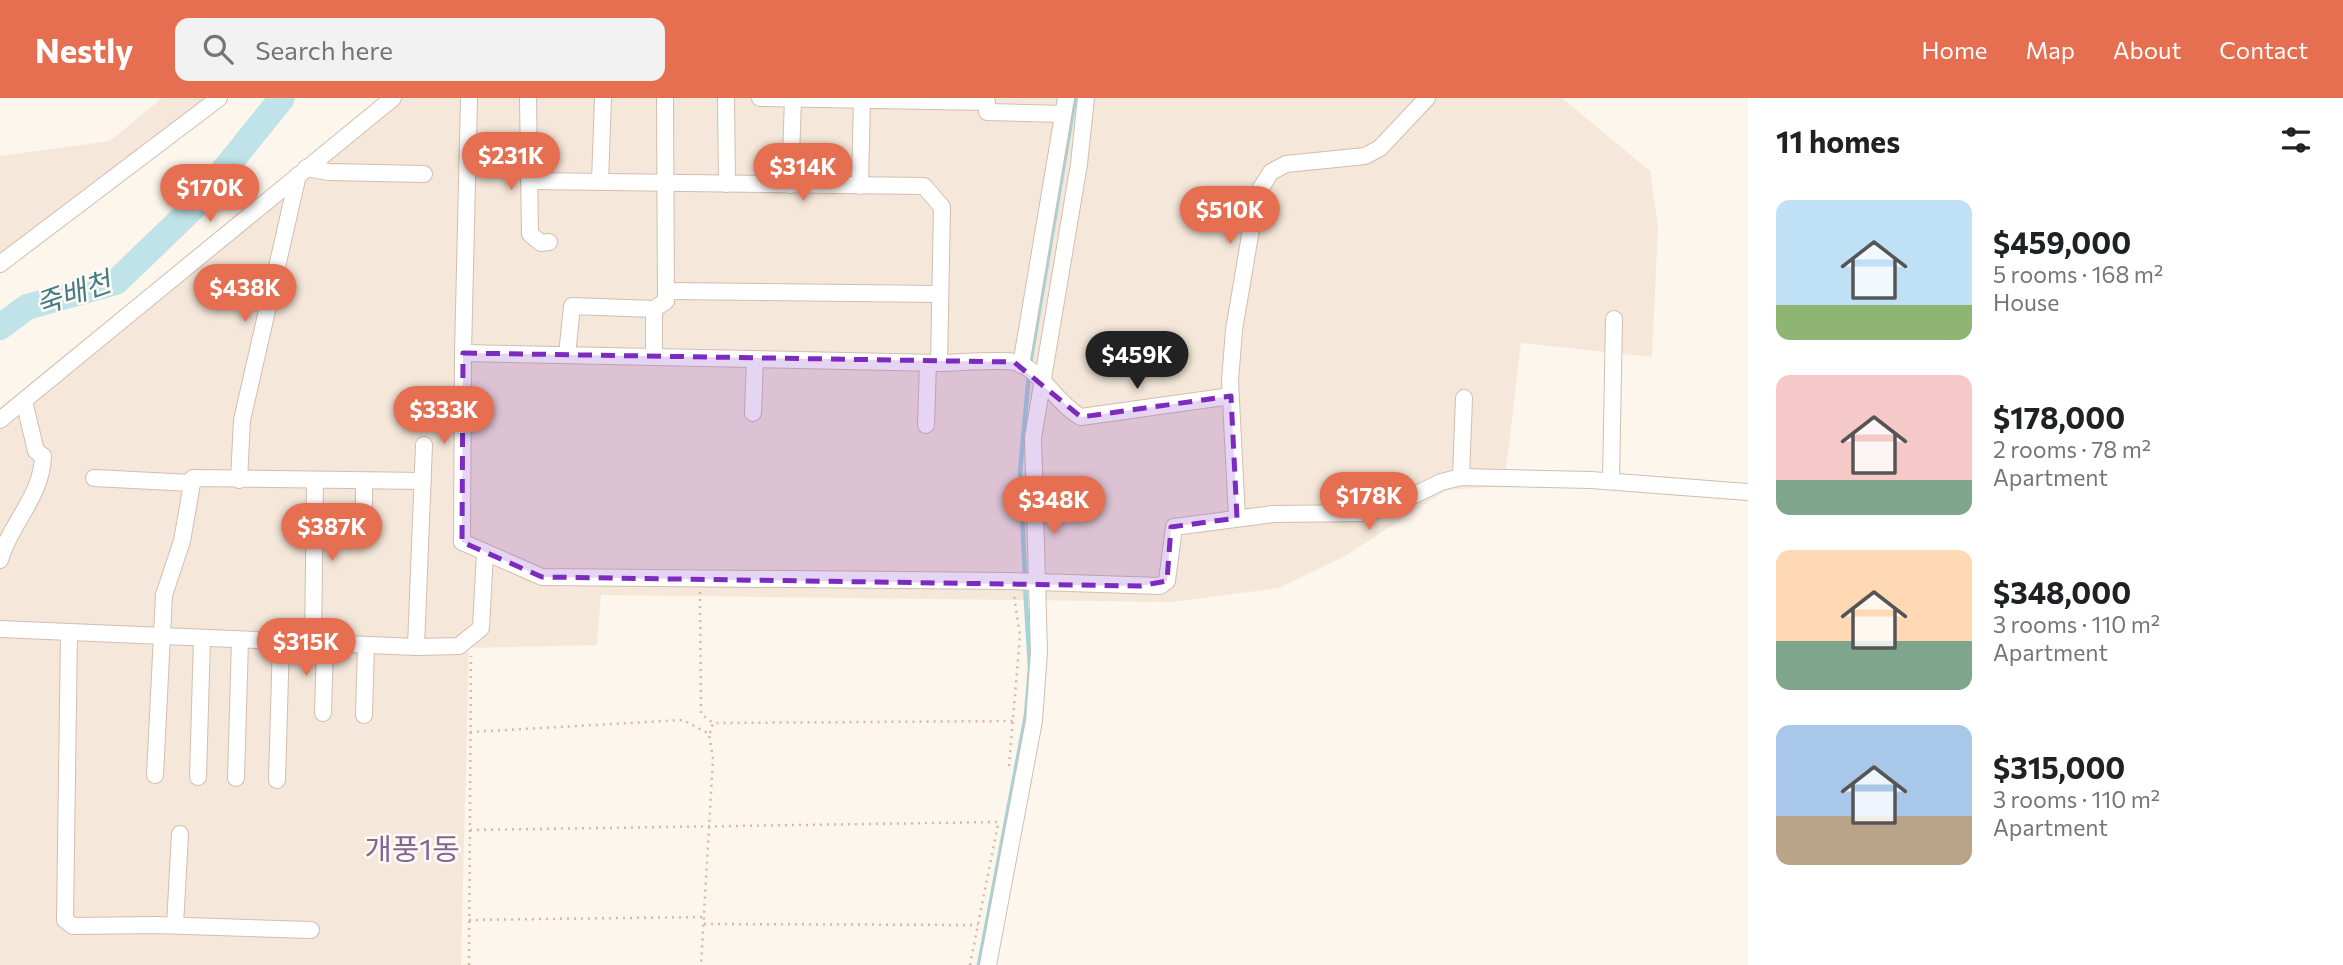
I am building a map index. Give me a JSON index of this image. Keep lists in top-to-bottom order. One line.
{"districts":["개풍1동"],"water":["죽배천"],"page":{"header":"Nestly","search":"Search here","nav":["Home","Map","About","Contact"],"heading":"11 homes","price":["$231K","$314K","$170K","$510K","$438K","$459K","$333K","$178K","$348K","$387K","$315K"],"list":[{"name":"$459,000","note":"5 rooms · 168 m² · House"},{"name":"$178,000","note":"2 rooms · 78 m² · Apartment"},{"name":"$348,000","note":"3 rooms · 110 m² · Apartment"},{"name":"$315,000","note":"3 rooms · 110 m² · Apartment"}]}}
